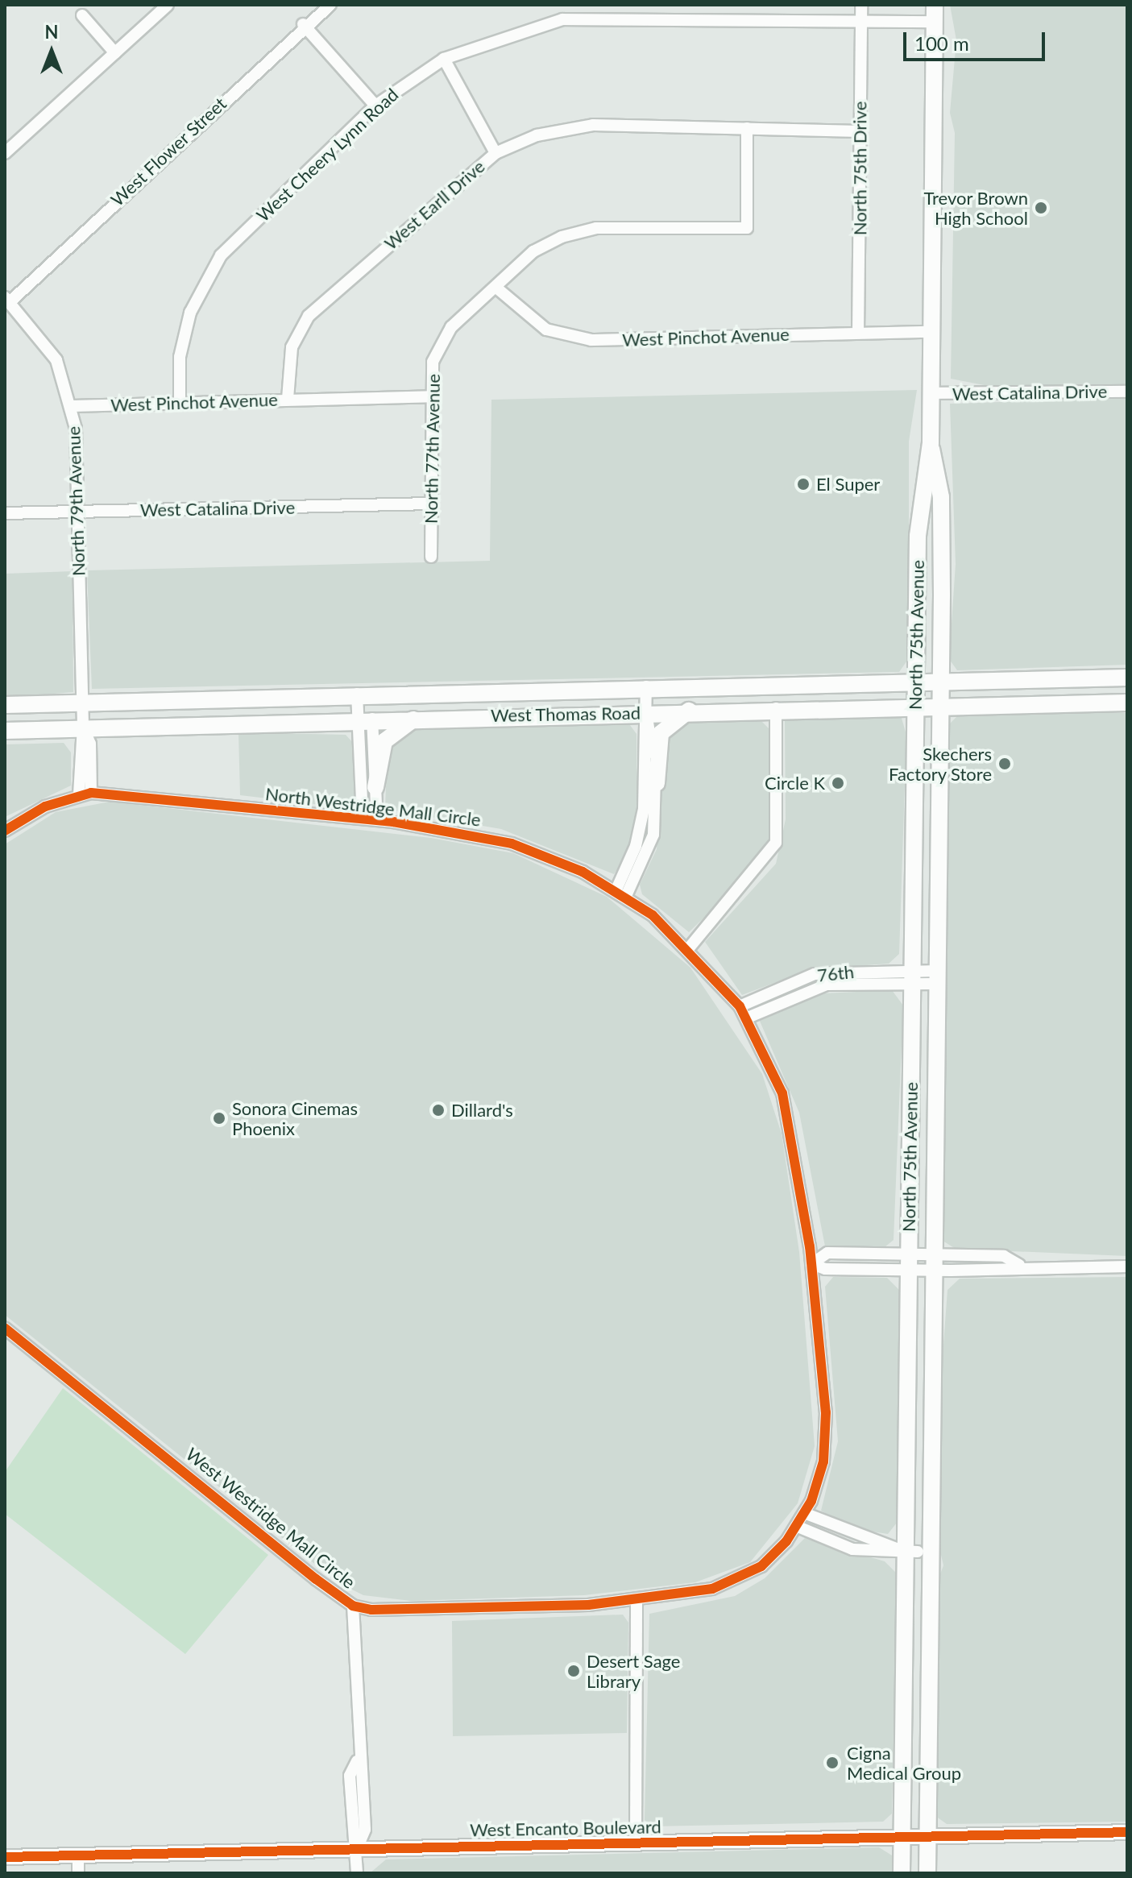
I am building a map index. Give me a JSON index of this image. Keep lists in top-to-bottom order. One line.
{"streets":{"main road":["North 75th Avenue","West Thomas Road"],"street":["West Flower Street","West Cheery Lynn Road","North 75th Drive","West Earll Drive","West Pinchot Avenue","West Catalina Drive","North 77th Avenue","North 79th Avenue","North Westridge Mall Circle","76th","West Westridge Mall Circle","West Encanto Boulevard"]},"crossings":[["West Flower Street","North 79th Avenue"],["West Cheery Lynn Road","North 75th Drive"],["West Cheery Lynn Road","West Pinchot Avenue"],["West Cheery Lynn Road","North 75th Avenue"],["North 75th Drive","West Earll Drive"],["North 75th Drive","West Pinchot Avenue"],["West Earll Drive","West Pinchot Avenue"],["West Earll Drive","North 77th Avenue"],["West Pinchot Avenue","North 77th Avenue"],["West Pinchot Avenue","North 79th Avenue"],["West Pinchot Avenue","North 75th Avenue"],["West Catalina Drive","North 77th Avenue"],["West Catalina Drive","North 79th Avenue"],["West Catalina Drive","North 75th Avenue"],["North 79th Avenue","West Thomas Road"],["North 79th Avenue","North Westridge Mall Circle"],["North 75th Avenue","West Thomas Road"],["North 75th Avenue","76th"],["North 75th Avenue","West Encanto Boulevard"],["North Westridge Mall Circle","76th"],["North Westridge Mall Circle","West Westridge Mall Circle"]],"places":["Trevor Brown High School","El Super","Skechers Factory Store","Circle K","Dillard's","Sonora Cinemas Phoenix","Desert Sage Library","Cigna Medical Group"],"scale_bar":"100 m","north":"top"}
